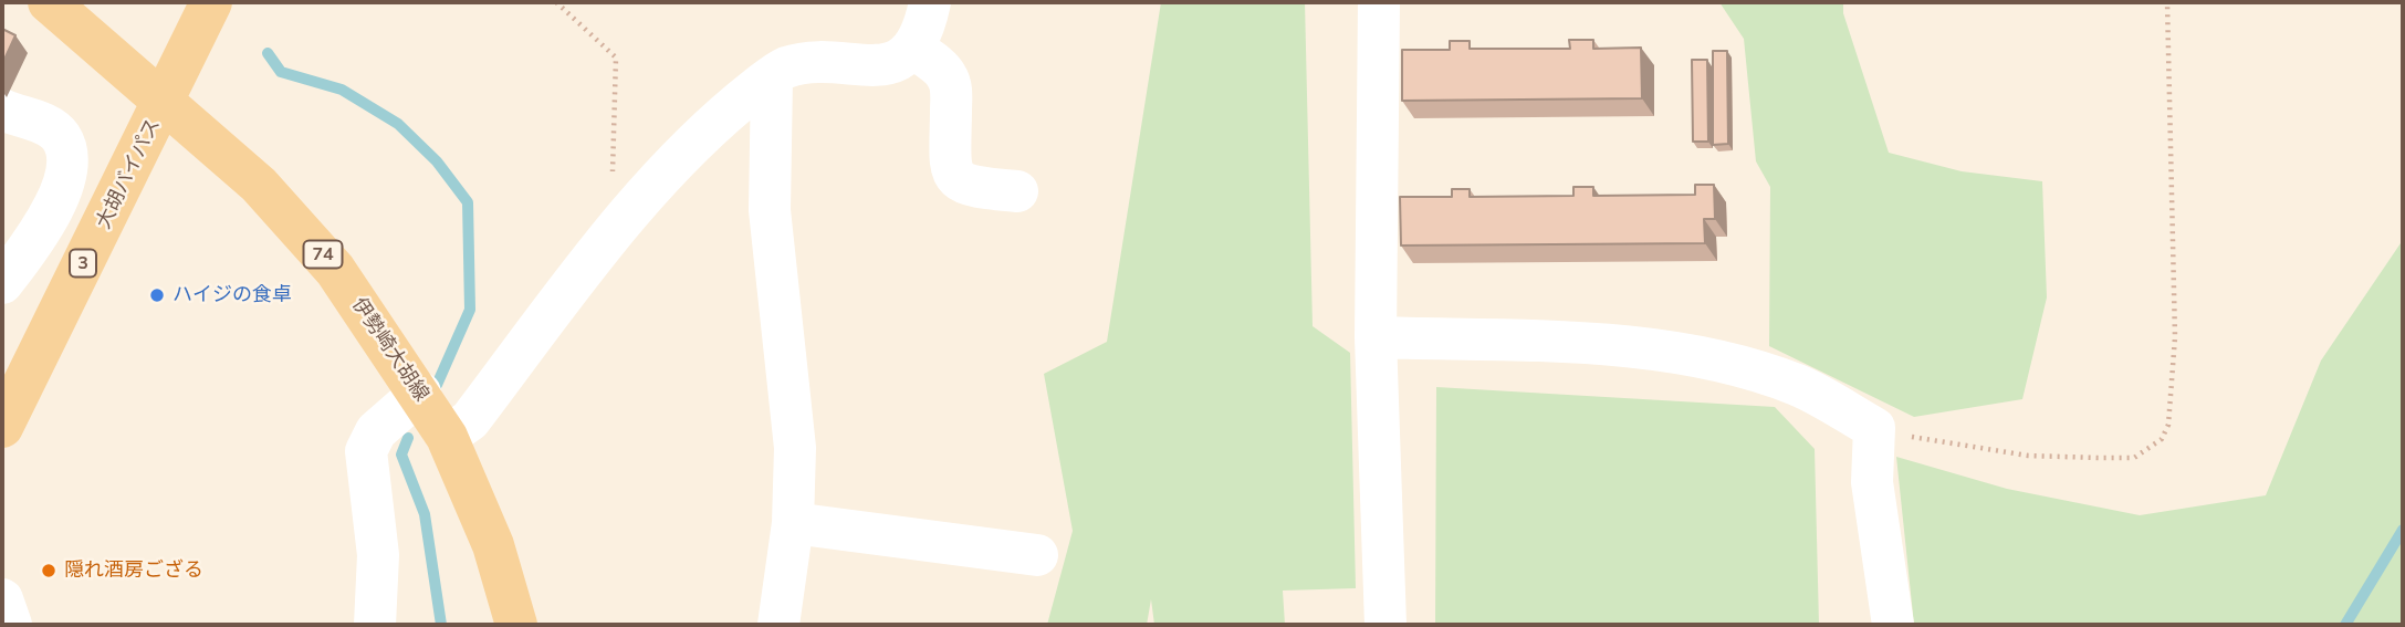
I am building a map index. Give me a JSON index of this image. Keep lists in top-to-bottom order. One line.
{"streets":{"main road":["大胡バイパス","74","3","伊勢崎大胡線"]},"crossings":[["大胡バイパス","伊勢崎大胡線"]],"places":["ハイジの食卓","隠れ酒房ござる"]}
